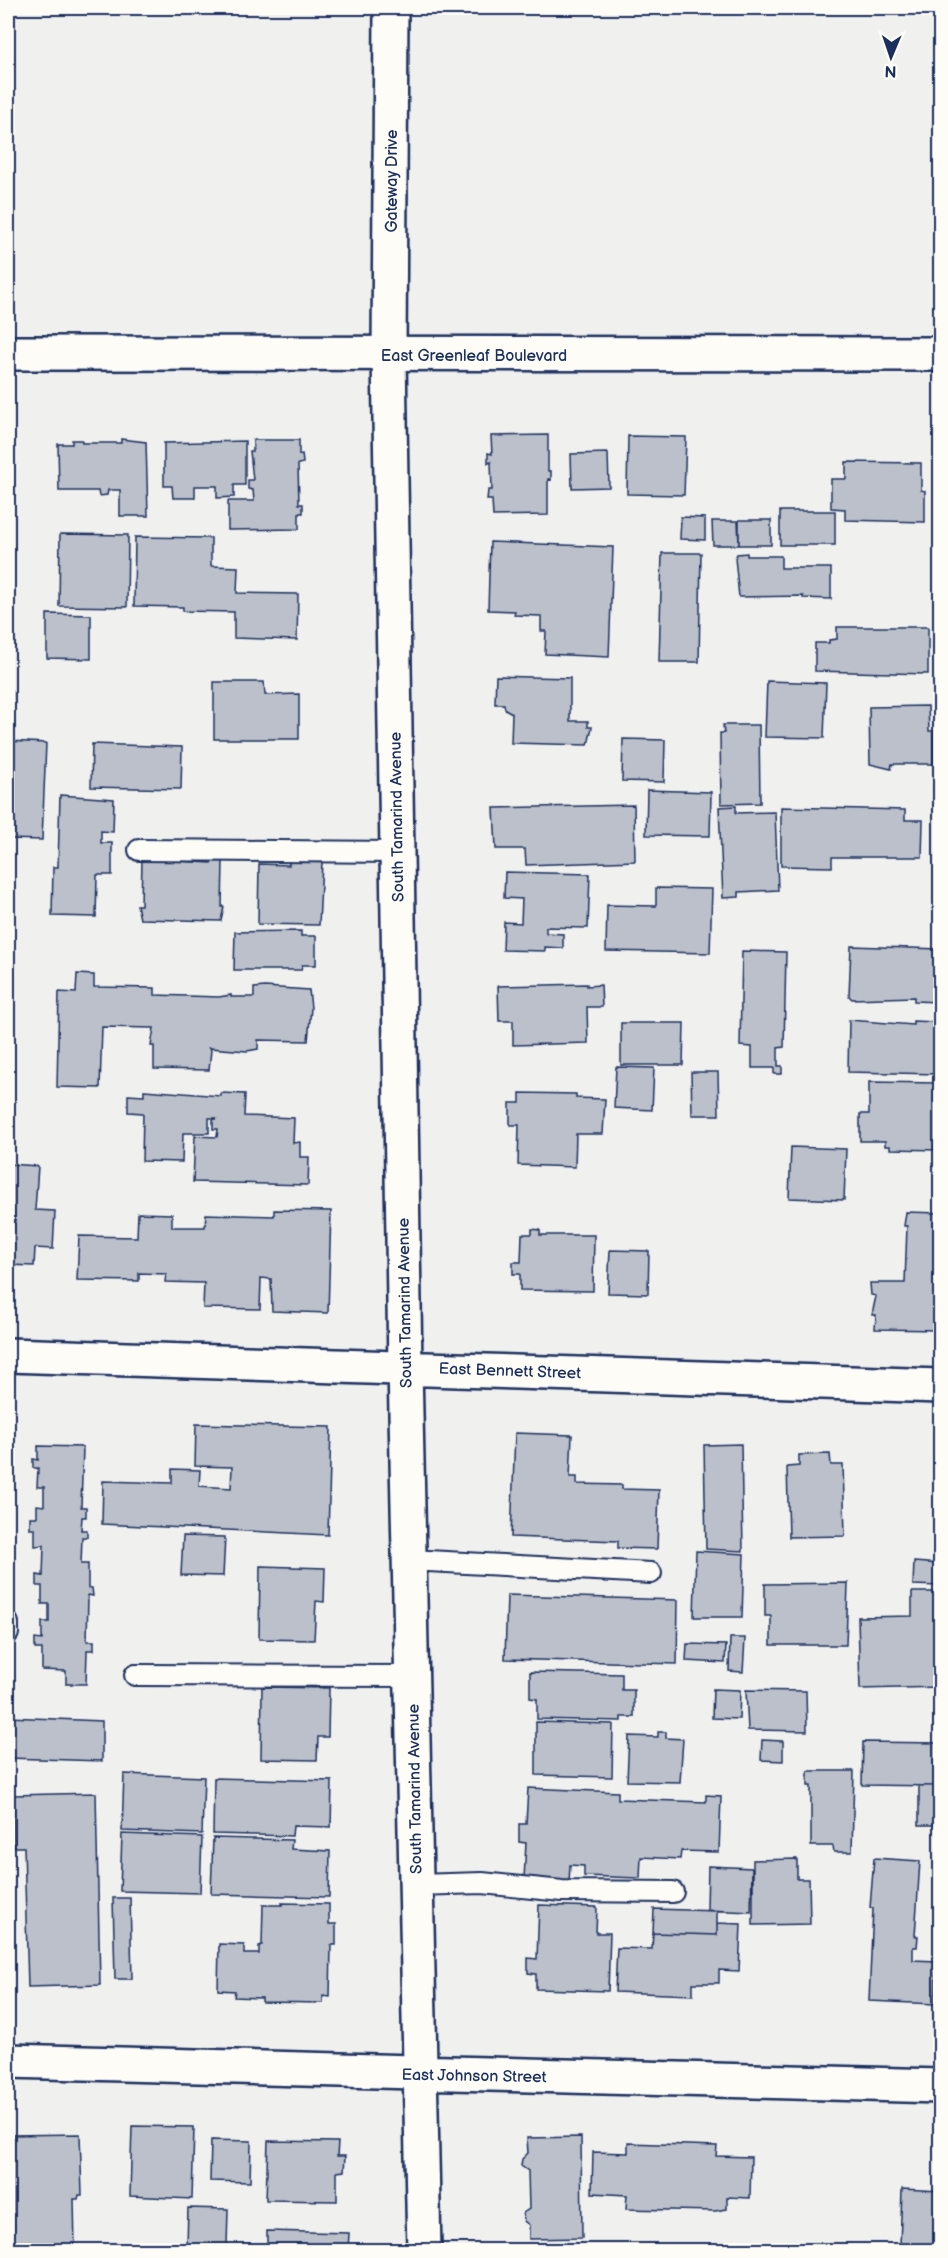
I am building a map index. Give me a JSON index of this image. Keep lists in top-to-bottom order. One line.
{"streets":{"street":["Gateway Drive","East Greenleaf Boulevard","South Tamarind Avenue","East Bennett Street","East Johnson Street"]},"crossings":[["Gateway Drive","East Greenleaf Boulevard"],["Gateway Drive","South Tamarind Avenue"],["East Greenleaf Boulevard","South Tamarind Avenue"],["South Tamarind Avenue","East Bennett Street"],["South Tamarind Avenue","East Johnson Street"]],"north":"bottom"}
